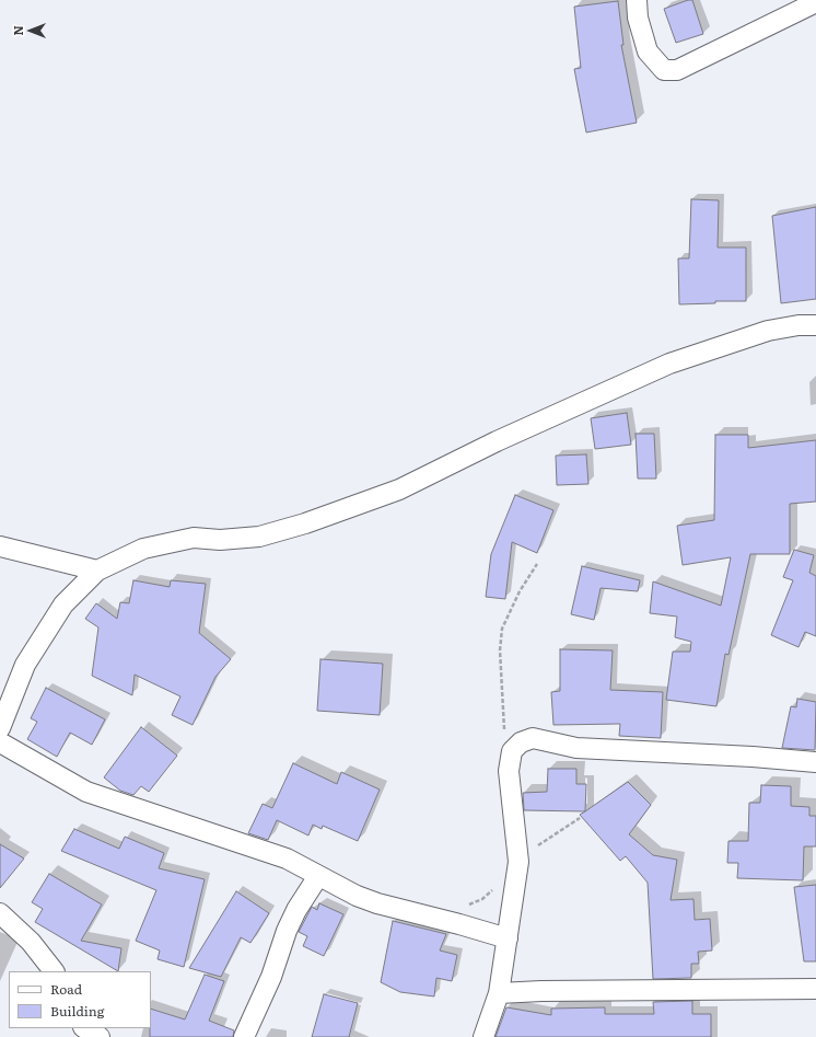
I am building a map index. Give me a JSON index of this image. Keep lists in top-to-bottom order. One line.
{"legend":["Road","Building"],"north":"left"}
